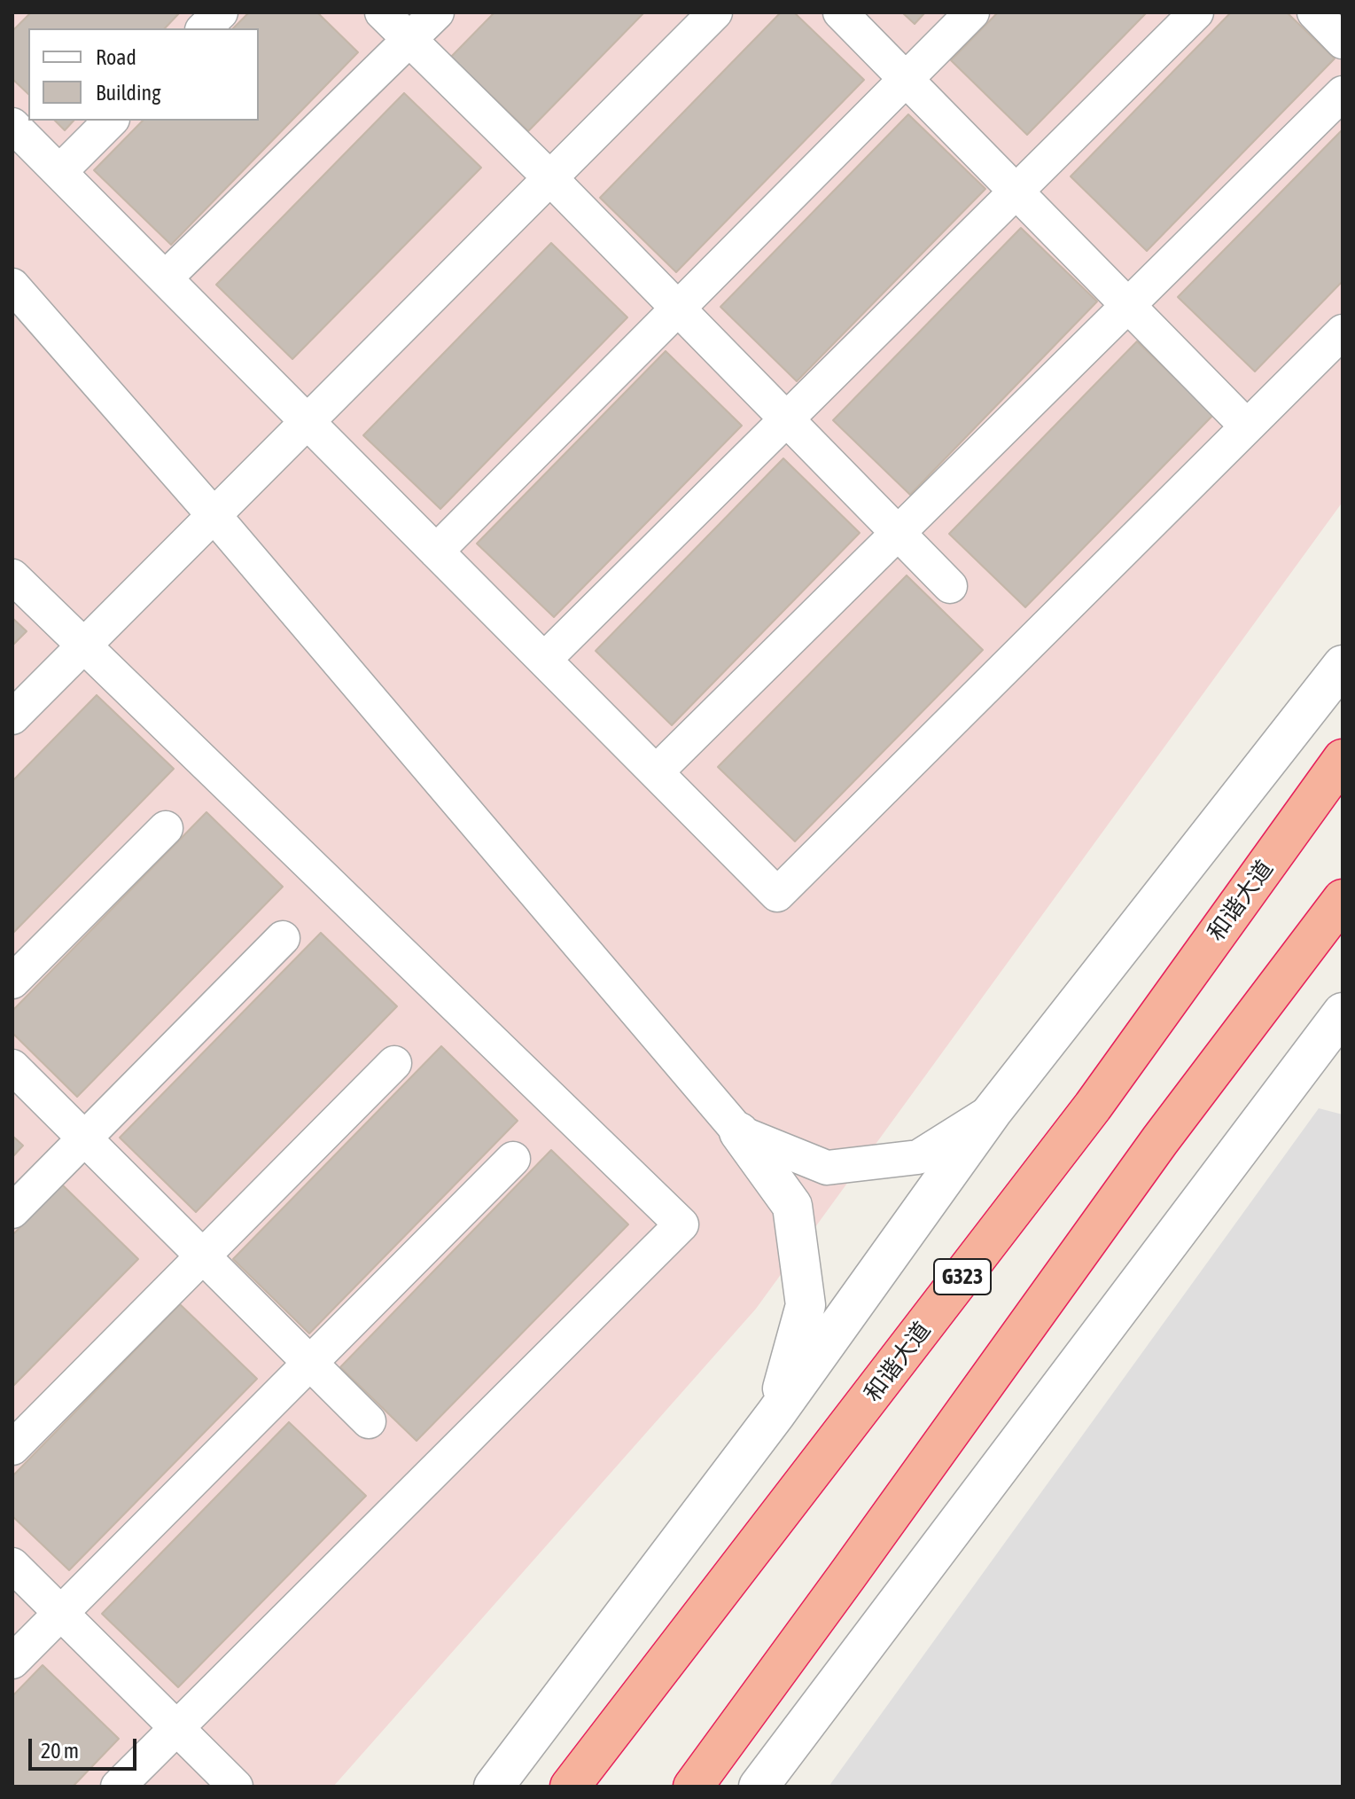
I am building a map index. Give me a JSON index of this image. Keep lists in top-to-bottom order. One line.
{"streets":{"highway":["和谐大道","G323"]},"legend":["Road","Building"],"scale_bar":"20 m"}
